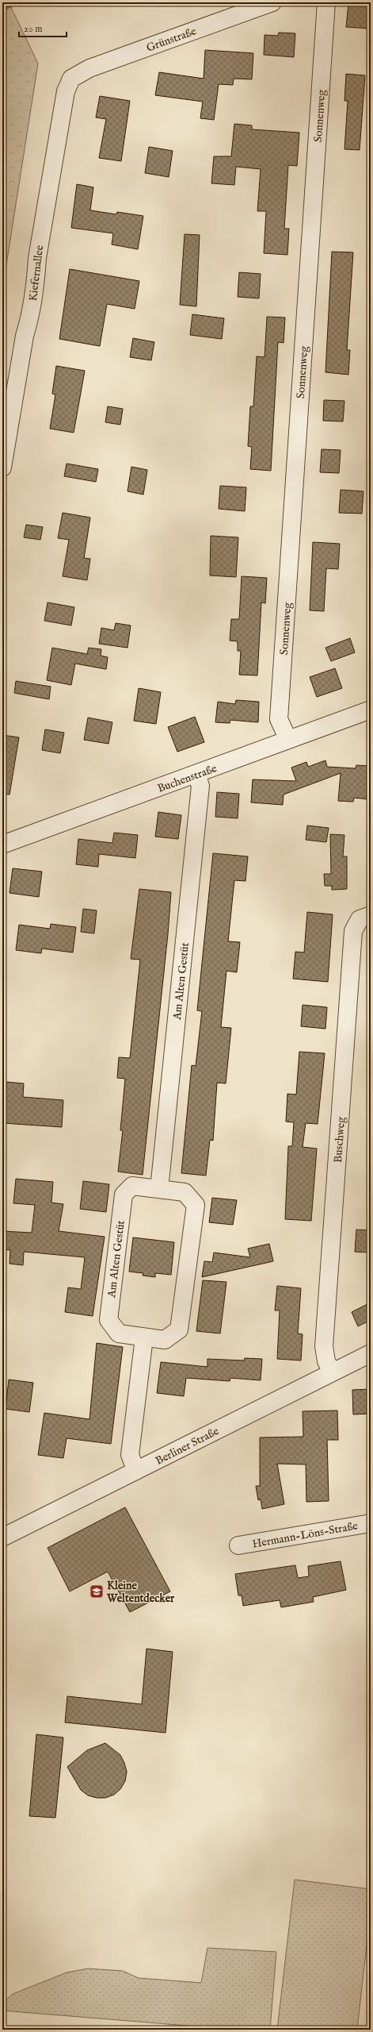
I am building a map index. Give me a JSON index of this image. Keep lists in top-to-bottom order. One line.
{"streets":{"street":["Grünstraße","Sonnenweg","Kiefernallee","Buchenstraße","Am Alten Gestüt","Buschweg","Berliner Straße","Hermann-Löns-Straße"]},"crossings":[["Grünstraße","Kiefernallee"],["Sonnenweg","Buchenstraße"],["Buchenstraße","Am Alten Gestüt"],["Buschweg","Berliner Straße"]],"places":{"school or university":["Kleine Weltentdecker"]},"scale_bar":"20 m"}
